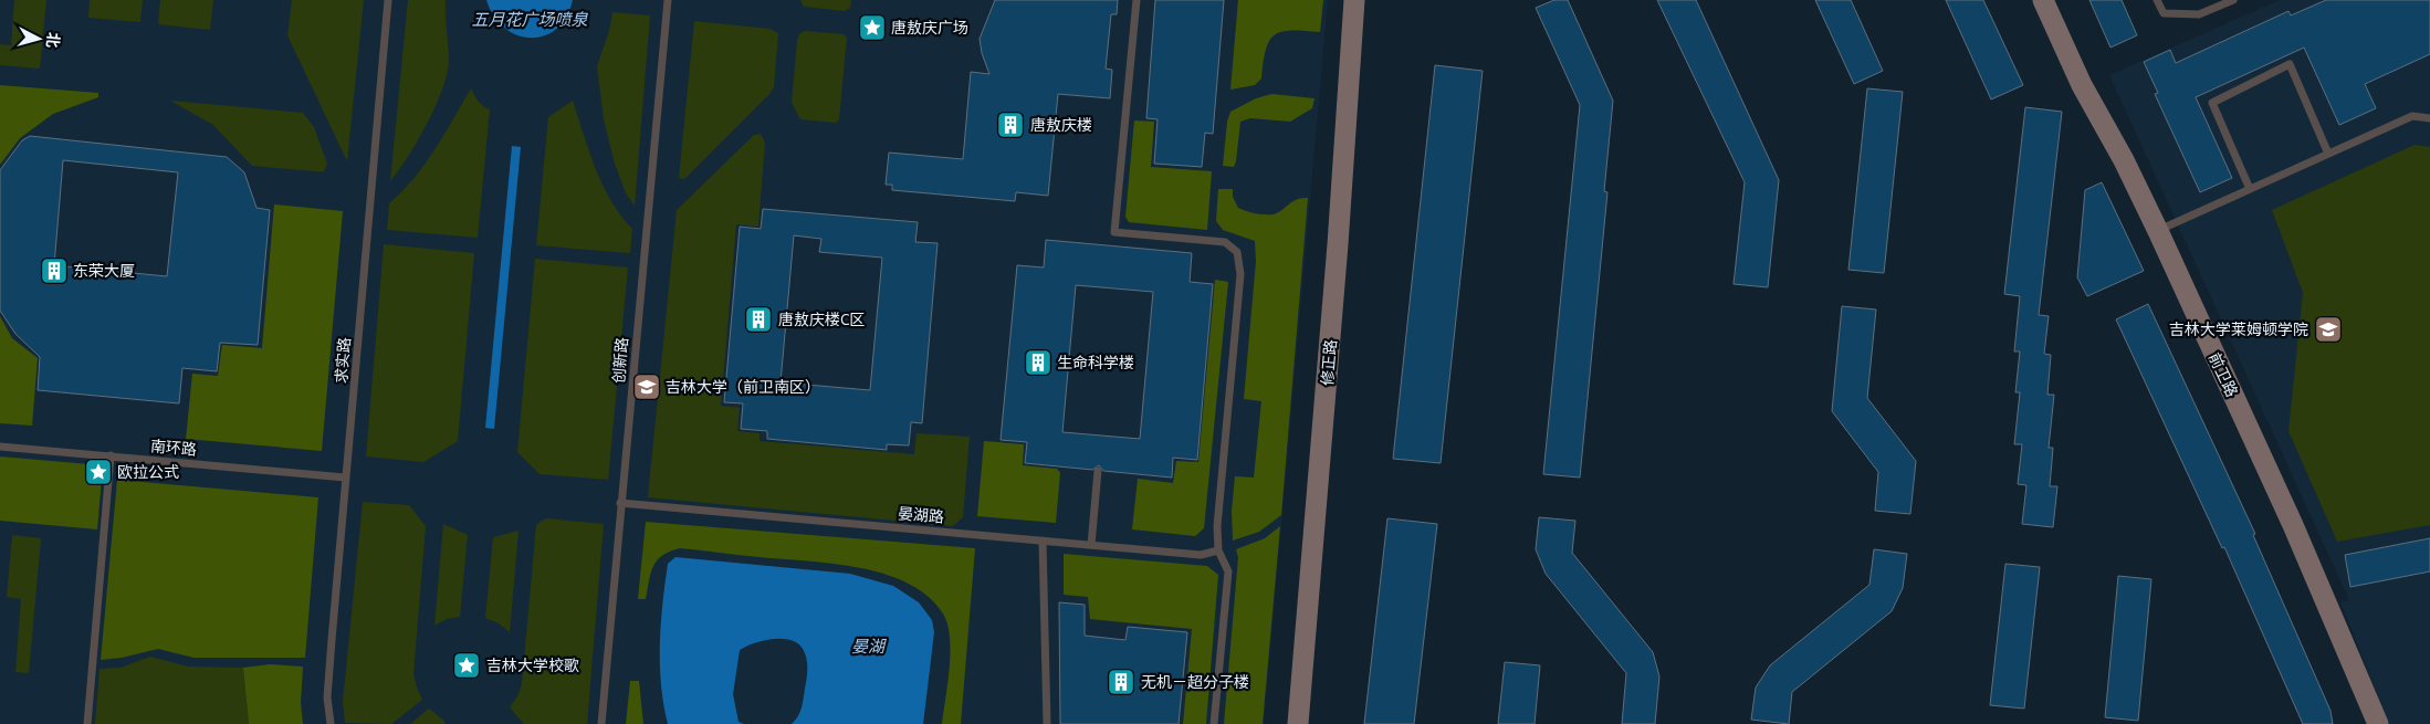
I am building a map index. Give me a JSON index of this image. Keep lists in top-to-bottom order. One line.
{"streets":{"street":["修正路","前卫路"],"lane":["求实路","创新路","南环路","晏湖路"]},"crossings":[["求实路","南环路"],["创新路","晏湖路"]],"water":["五月花广场喷泉","晏湖"],"places":{"place":["唐敖庆广场","欧拉公式","吉林大学校歌"],"building":["唐敖庆楼","东荣大厦","唐敖庆楼C区","生命科学楼","无机－超分子楼"],"school or university":["吉林大学莱姆顿学院","吉林大学（前卫南区）"]},"north":"right"}
